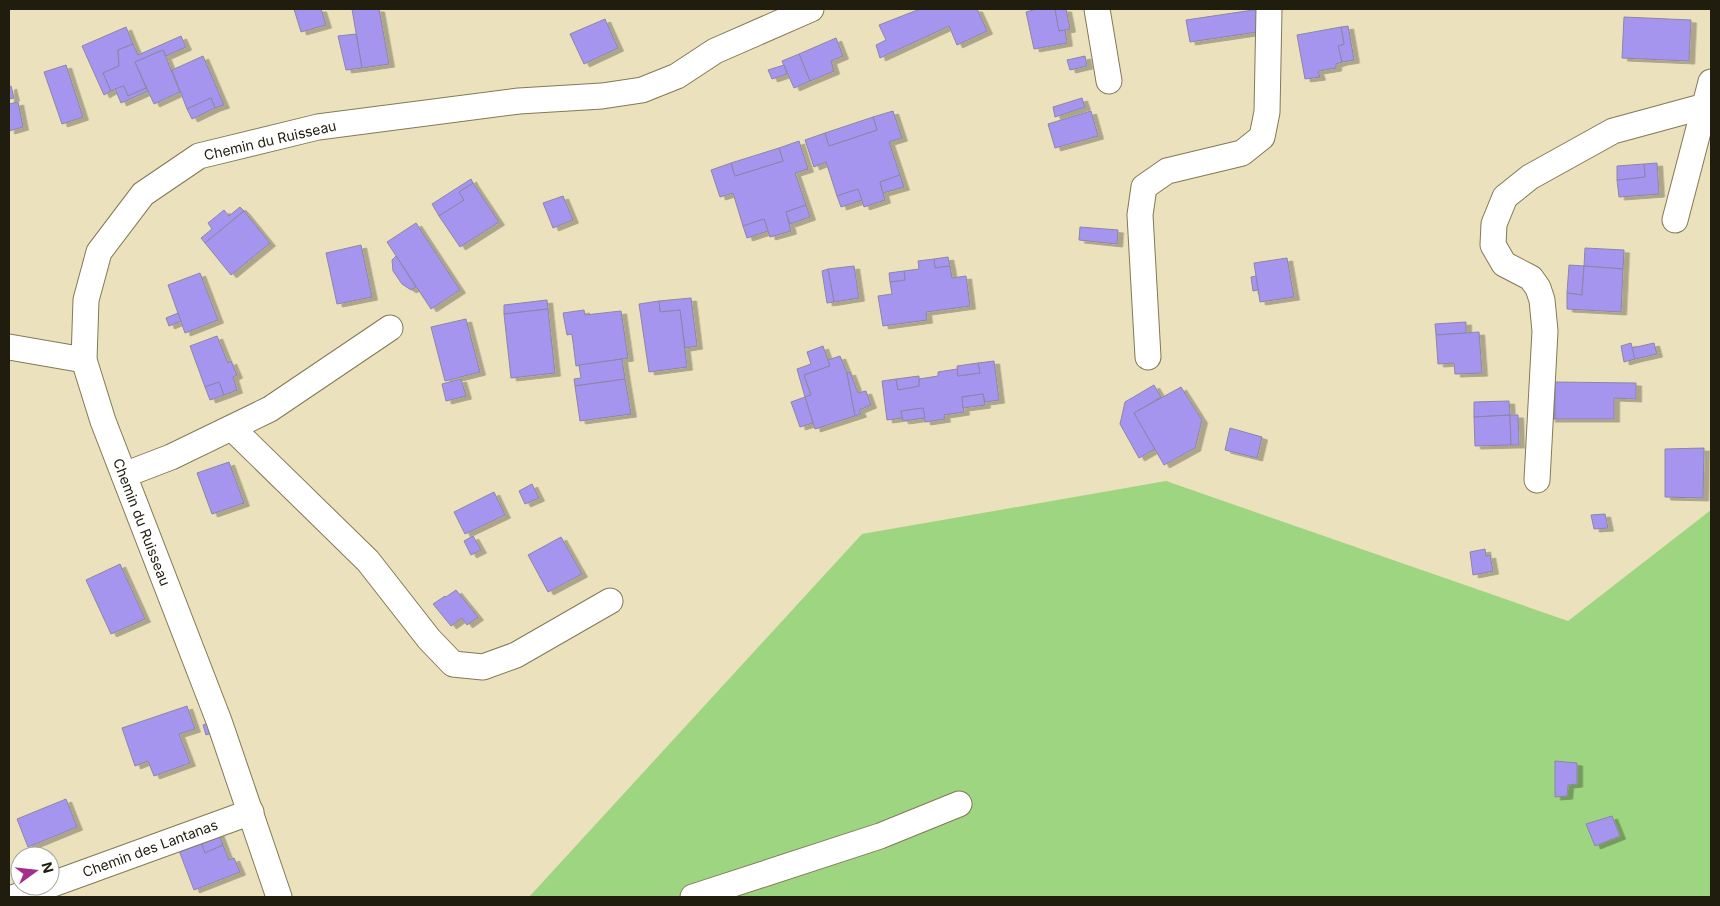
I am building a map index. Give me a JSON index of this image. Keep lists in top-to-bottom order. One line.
{"streets":{"street":["Chemin du Ruisseau","Chemin des Lantanas"]},"crossings":[["Chemin du Ruisseau","Chemin des Lantanas"]],"north":"right"}
